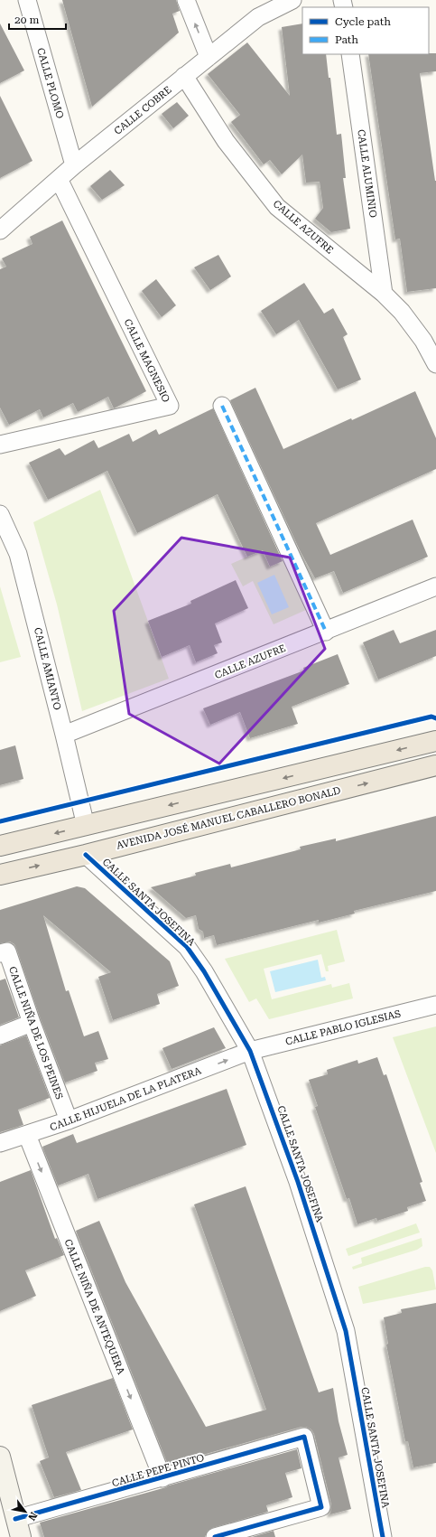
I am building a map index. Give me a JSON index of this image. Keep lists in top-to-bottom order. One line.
{"streets":{"main road":["AVENIDA JOSÉ MANUEL CABALLERO BONALD"],"street":["CALLE PLOMO","CALLE COBRE","CALLE ALUMINIO","CALLE AZUFRE","CALLE MAGNESIO","CALLE AMIANTO","CALLE SANTA JOSEFINA","CALLE PABLO IGLESIAS","CALLE NIÑA DE LOS PEINES","CALLE HIJUELA DE LA PLATERA","CALLE NIÑA DE ANTEQUERA","CALLE PEPE PINTO"]},"crossings":[["CALLE PLOMO","CALLE COBRE"],["CALLE COBRE","CALLE AZUFRE"],["CALLE COBRE","CALLE MAGNESIO"],["CALLE ALUMINIO","CALLE AZUFRE"],["CALLE AZUFRE","CALLE AMIANTO"],["AVENIDA JOSÉ MANUEL CABALLERO BONALD","CALLE SANTA JOSEFINA"],["CALLE SANTA JOSEFINA","CALLE PABLO IGLESIAS"],["CALLE SANTA JOSEFINA","CALLE HIJUELA DE LA PLATERA"],["CALLE PABLO IGLESIAS","CALLE HIJUELA DE LA PLATERA"],["CALLE NIÑA DE LOS PEINES","CALLE HIJUELA DE LA PLATERA"],["CALLE HIJUELA DE LA PLATERA","CALLE NIÑA DE ANTEQUERA"],["CALLE NIÑA DE ANTEQUERA","CALLE PEPE PINTO"]],"one_way":["CALLE HIJUELA DE LA PLATERA","CALLE NIÑA DE ANTEQUERA"],"legend":["Cycle path","Path"],"scale_bar":"20 m","north":"bottom right"}
